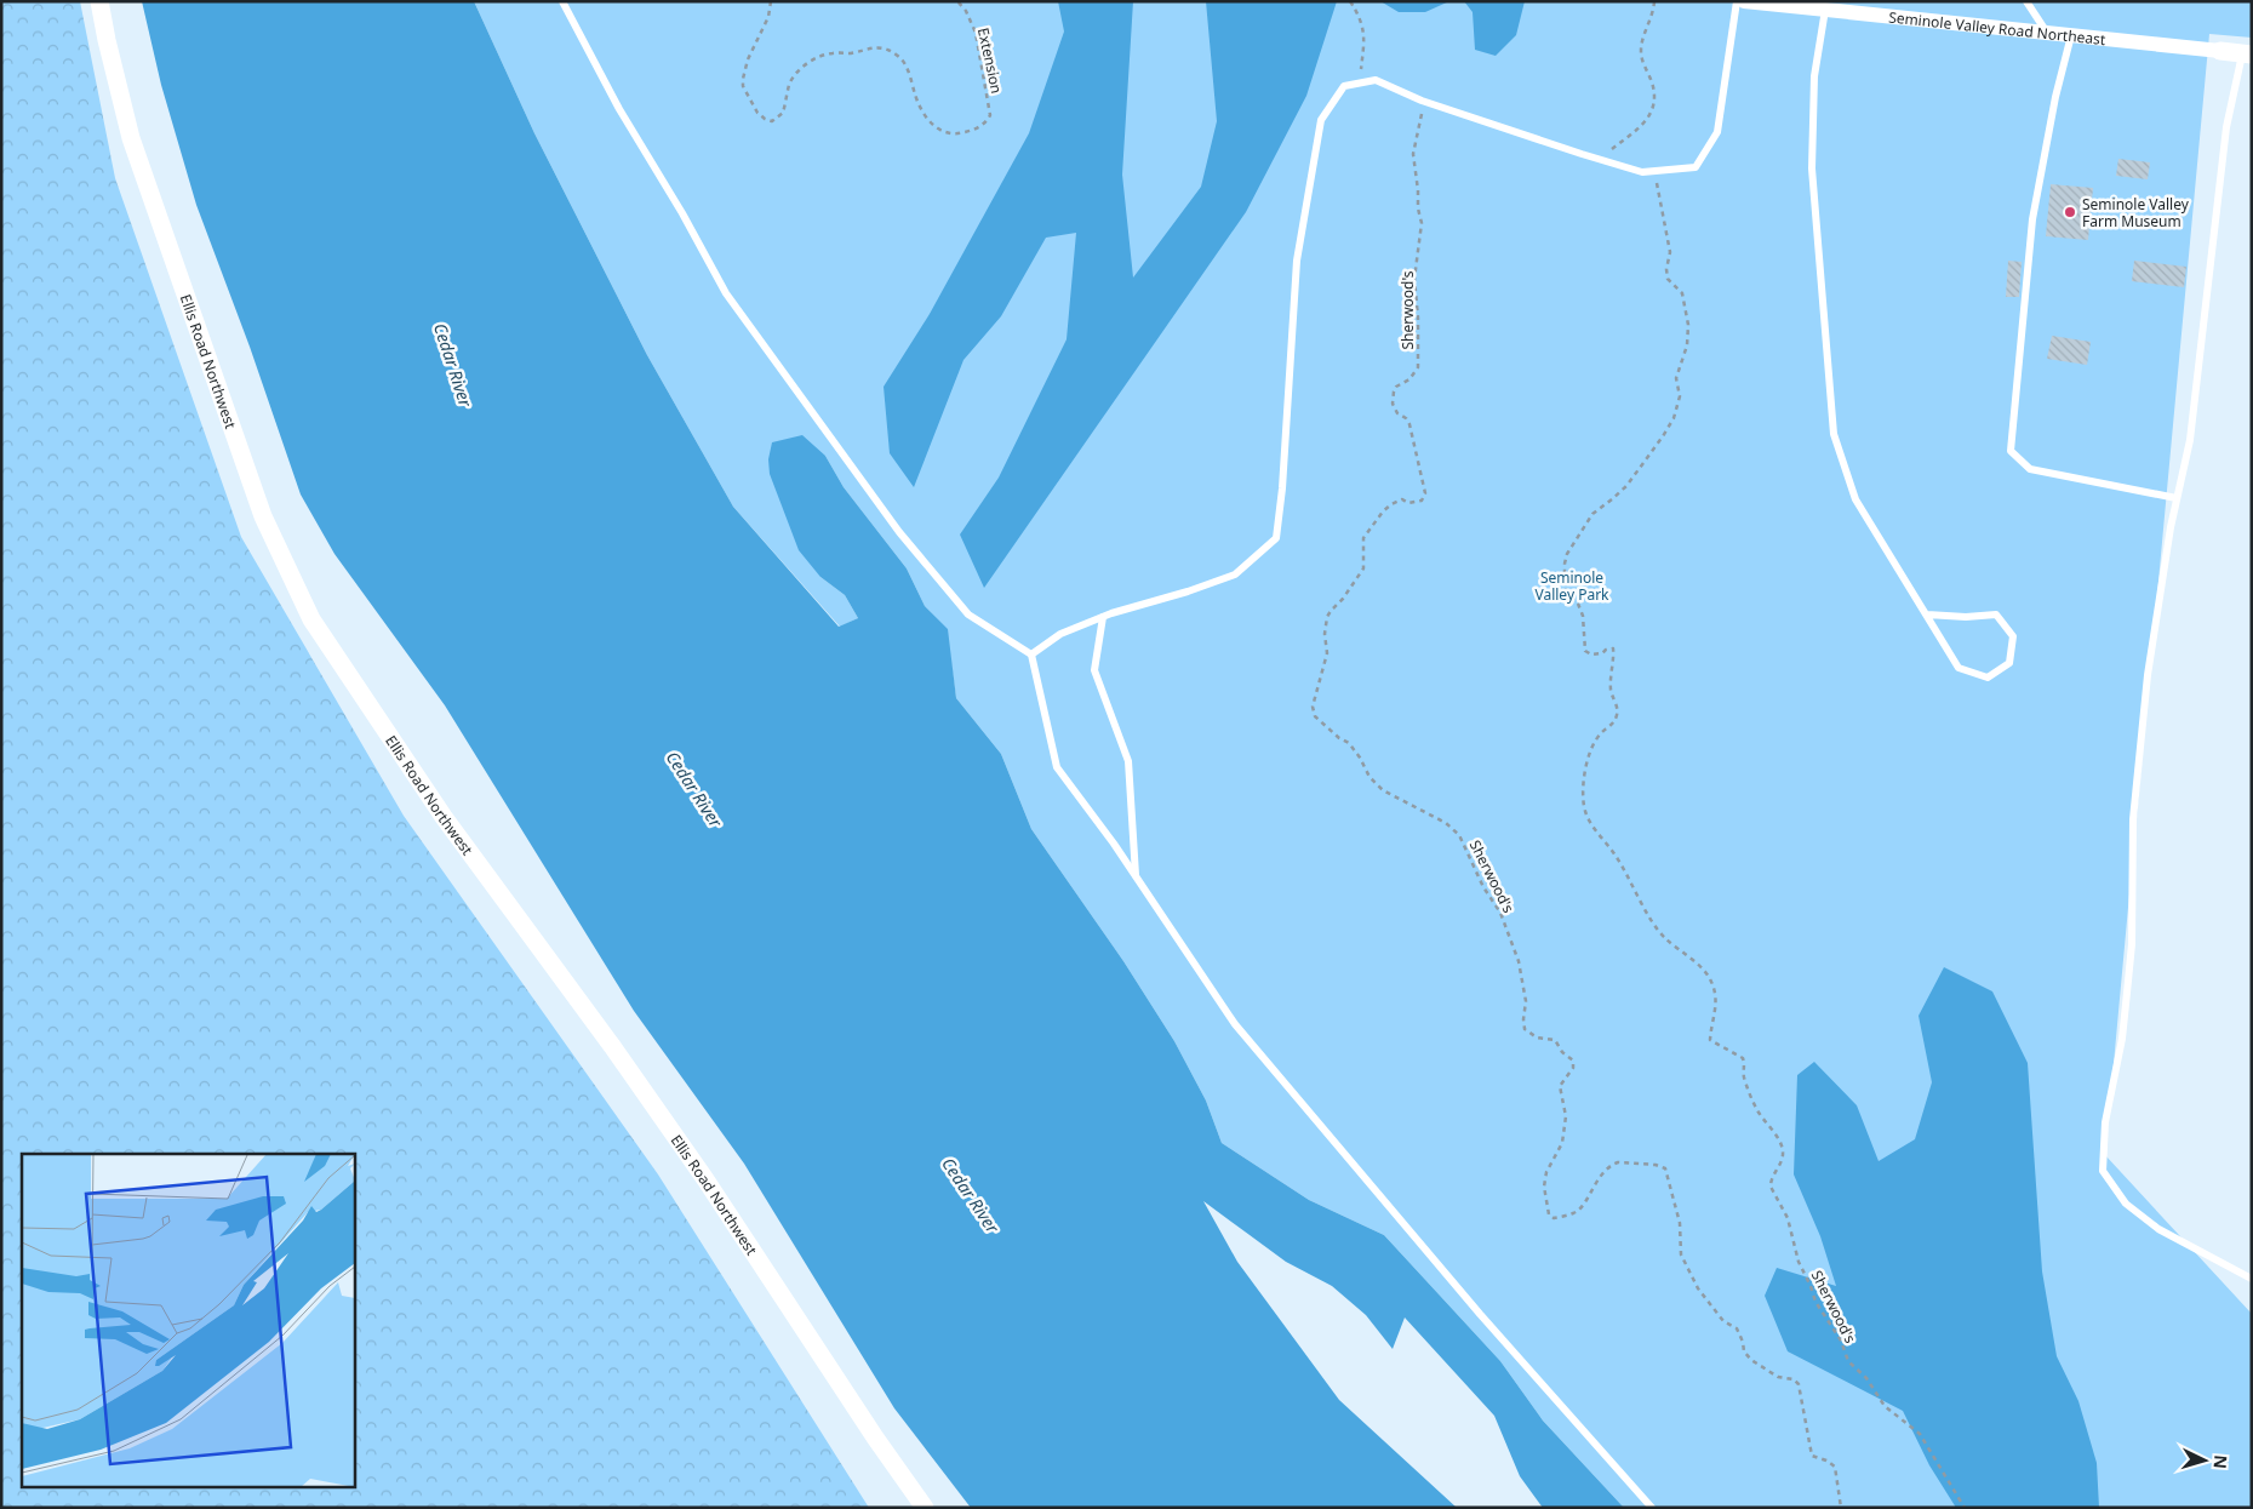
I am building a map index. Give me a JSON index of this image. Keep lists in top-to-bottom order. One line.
{"streets":{"street":["Seminole Valley Road Northeast","Ellis Road Northwest"],"path":["Extension","Sherwood's"]},"water":["Cedar River"],"parks":["Seminole Valley Park"],"places":["Seminole Valley Farm Museum"],"north":"right"}
